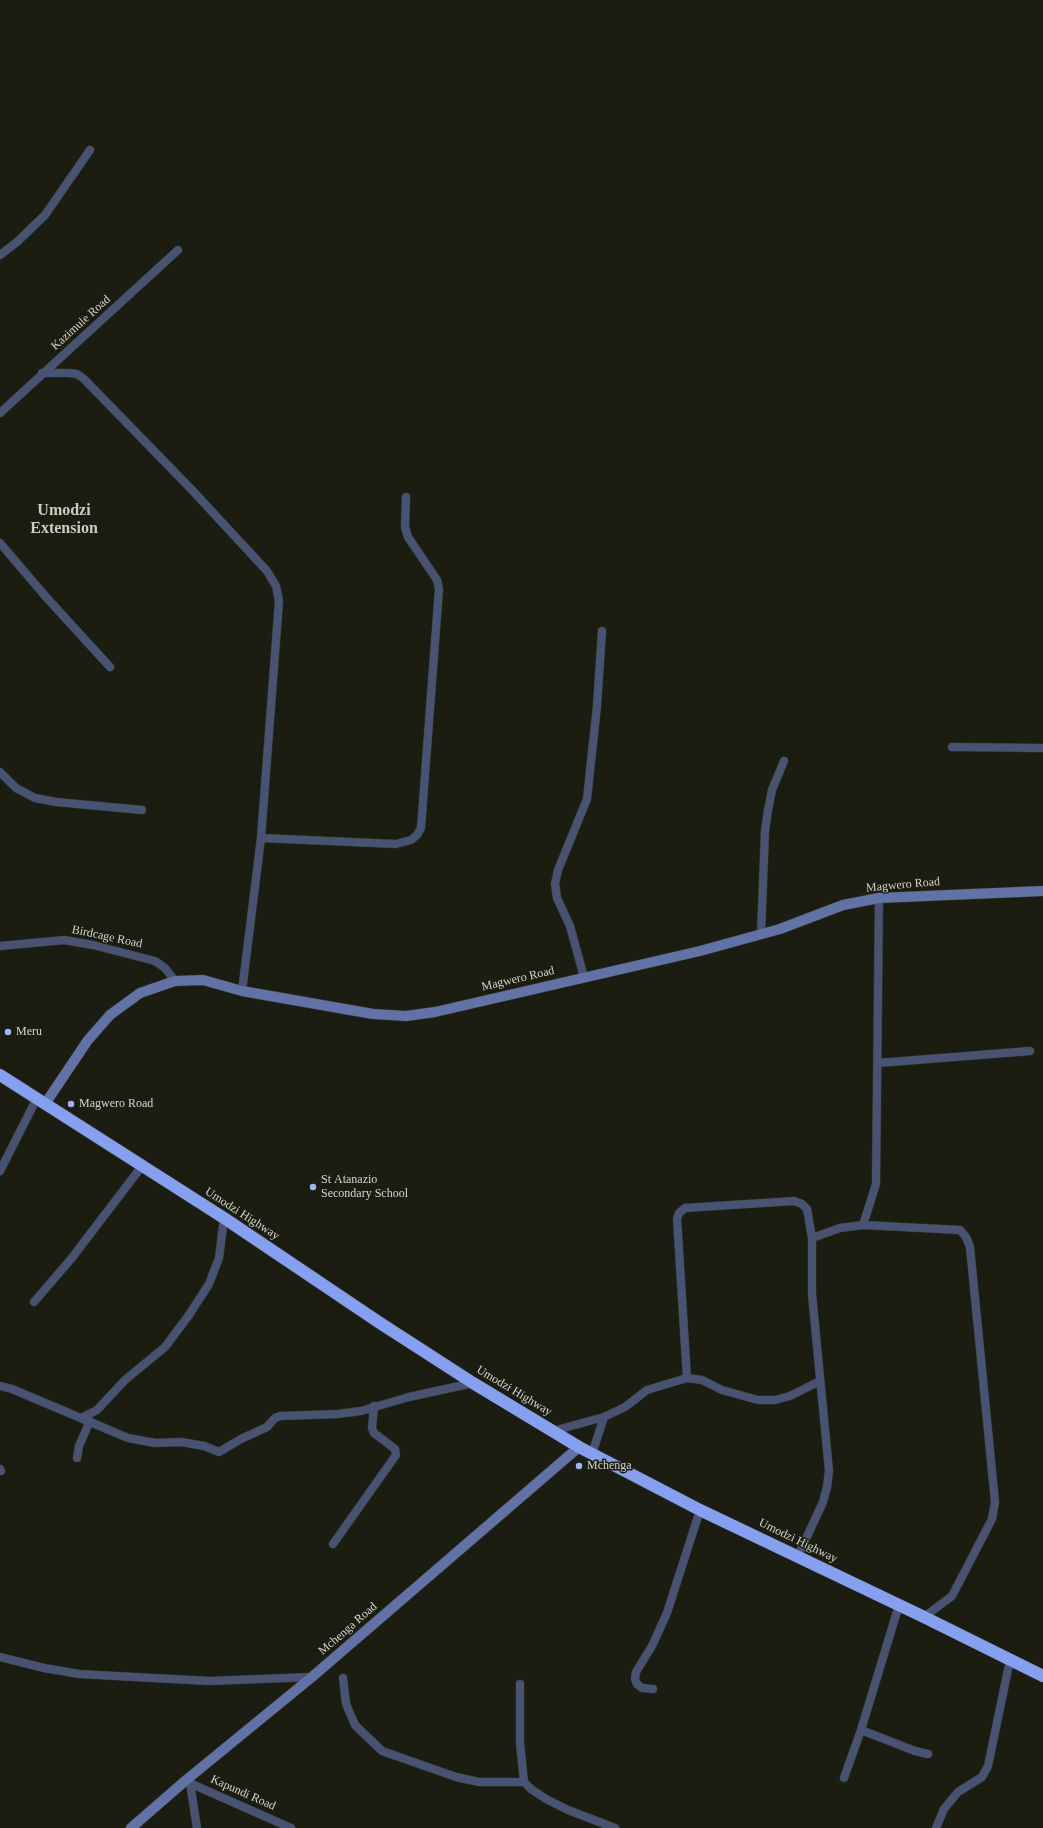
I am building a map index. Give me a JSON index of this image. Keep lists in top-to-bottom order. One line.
{"streets":{"highway":["Umodzi Highway"],"street":["Kazimule Road","Magwero Road","Birdcage Road","Mchenga Road","Kapundi Road"]},"crossings":[["Magwero Road","Birdcage Road"],["Magwero Road","Umodzi Highway"],["Umodzi Highway","Mchenga Road"],["Mchenga Road","Kapundi Road"]],"districts":["Umodzi Extension"],"places":["Meru","Magwero Road","St Atanazio Secondary School","Mchenga"]}
